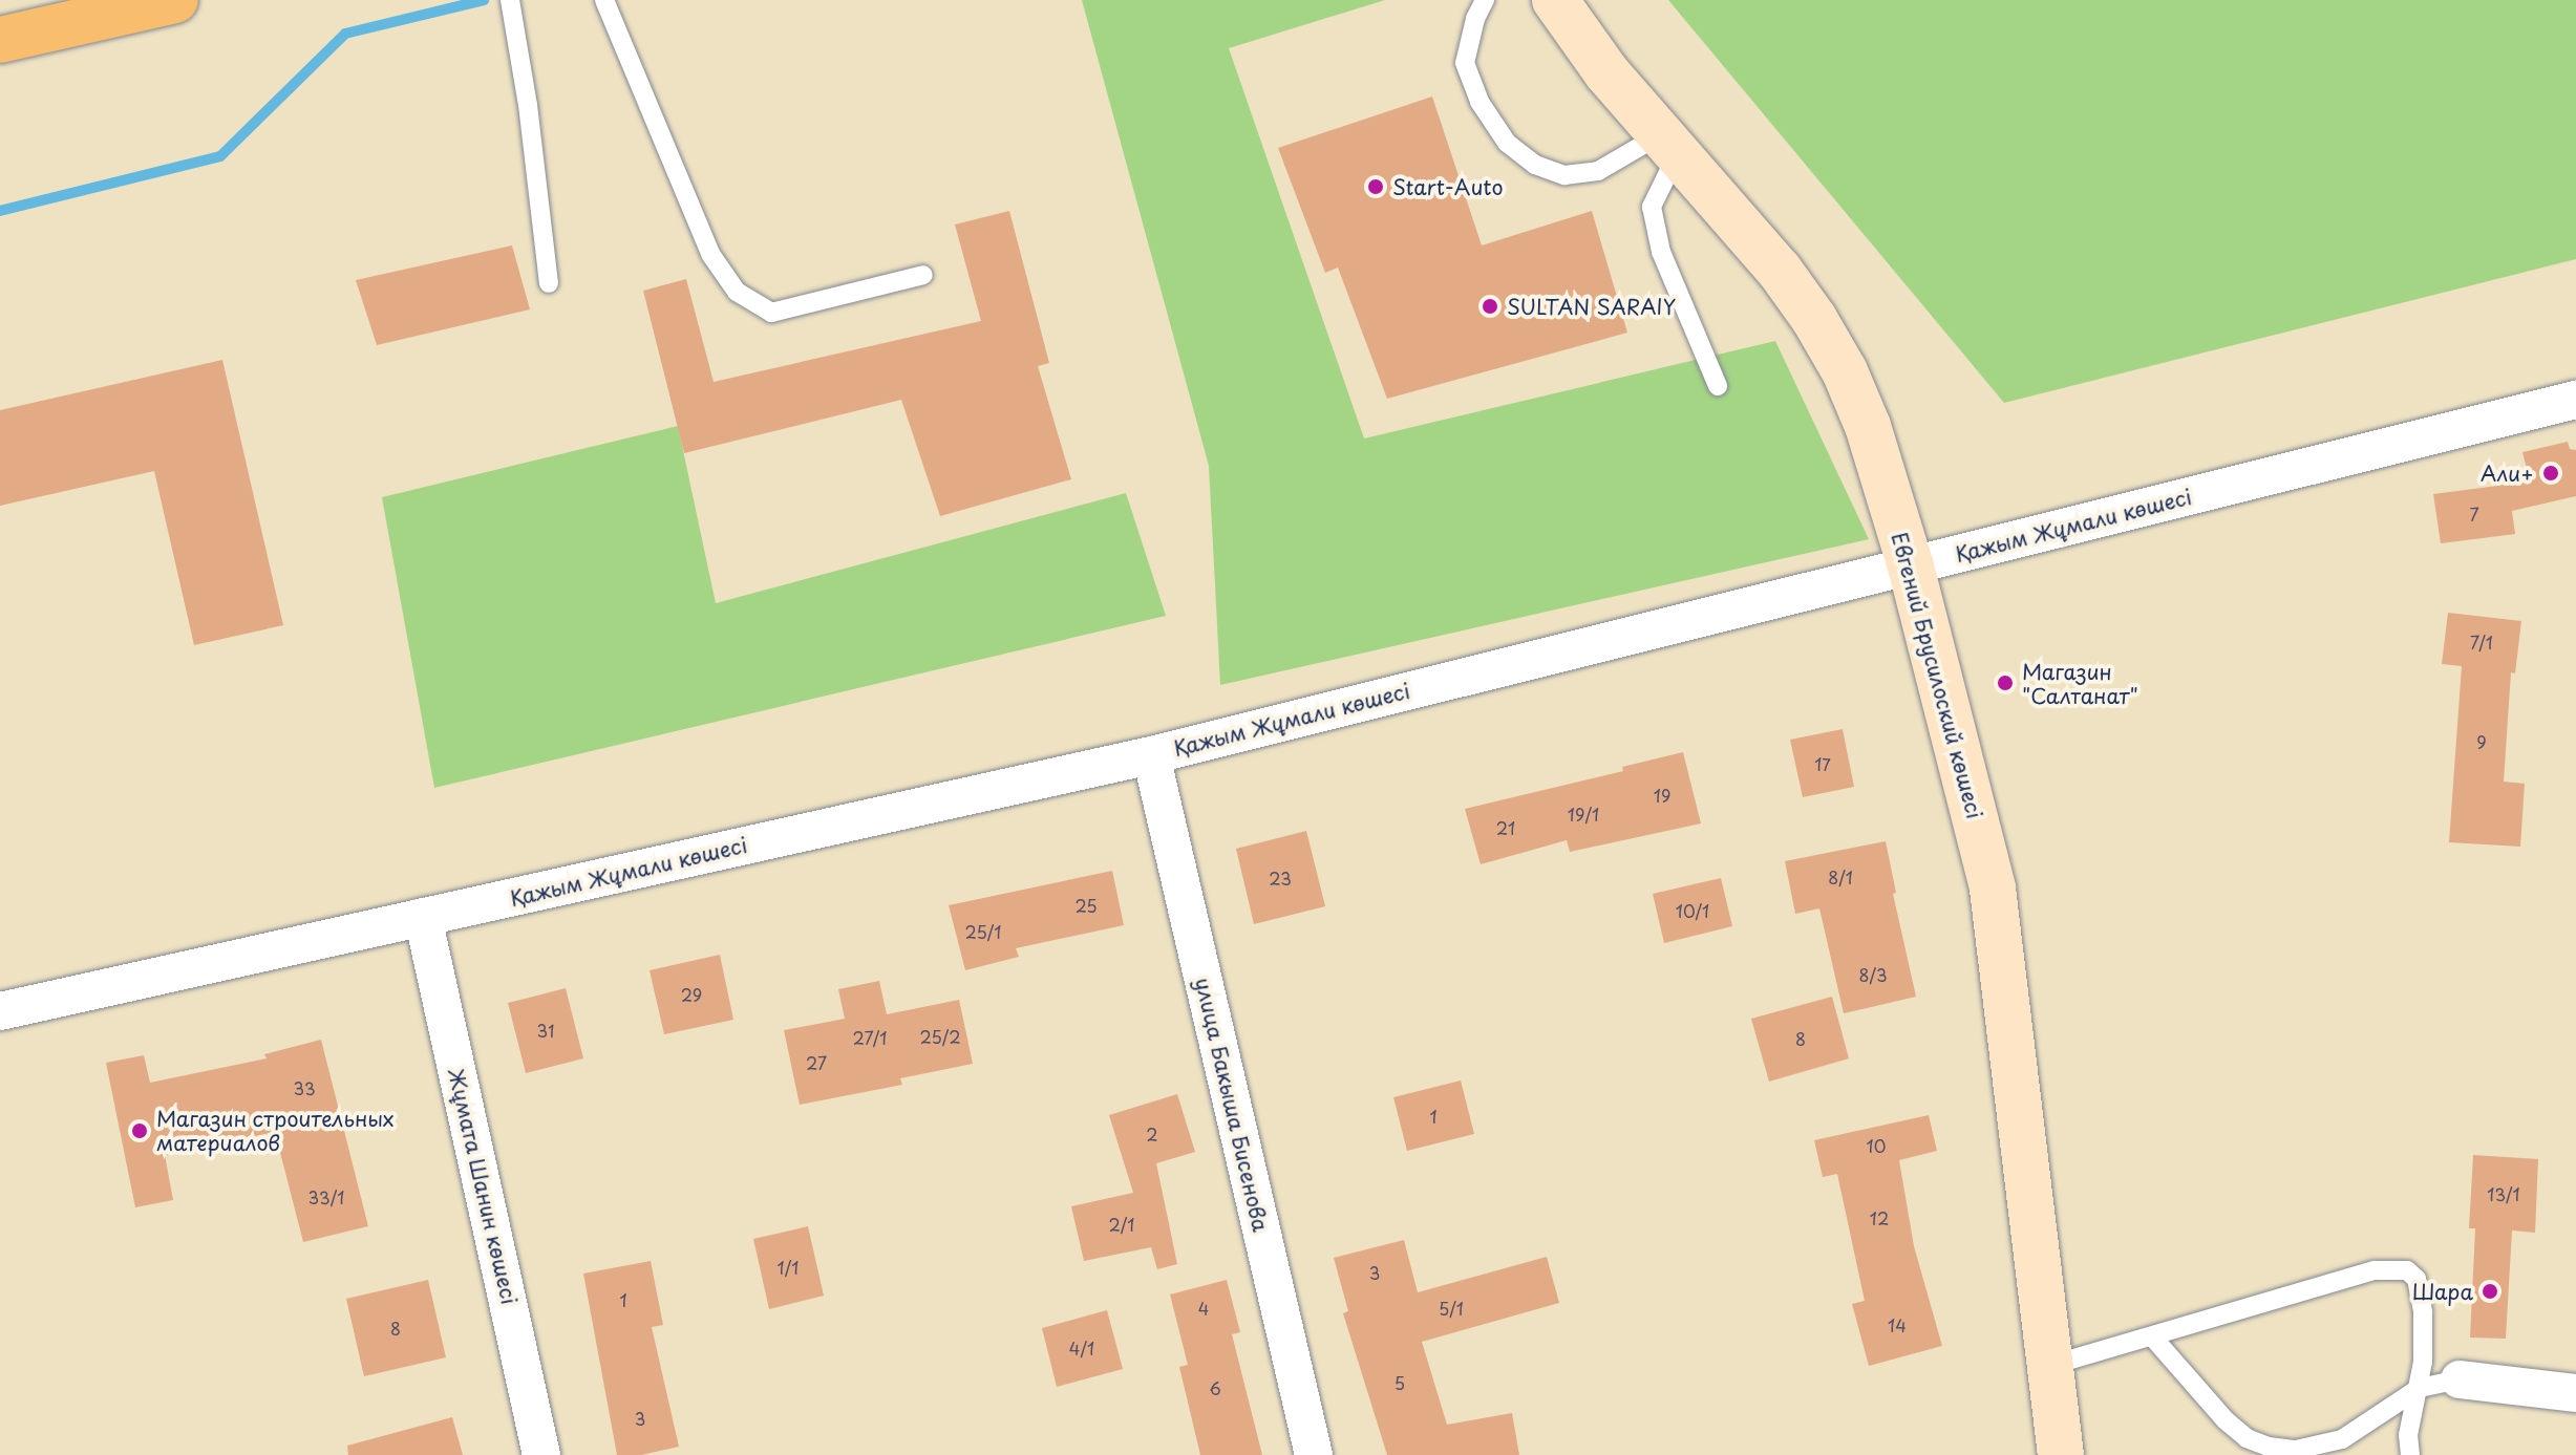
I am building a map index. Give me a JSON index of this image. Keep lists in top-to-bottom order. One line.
{"streets":{"main road":["Евгений Брусилоский көшесі"],"street":["Қажым Жұмали көшесі","улица Бакыша Бисенова","Жұмата Шанин көшесі"]},"crossings":[["Қажым Жұмали көшесі","Евгений Брусилоский көшесі"],["Қажым Жұмали көшесі","улица Бакыша Бисенова"],["Қажым Жұмали көшесі","Жұмата Шанин көшесі"]],"places":["Start-Auto","SULTAN SARAIY","Али+","Магазин \"Салтанат\"","Магазин строительных материалов","Шара"],"house_numbers":["7","7/1","9","17","19","19/1","21","8/1","23","25","10/1","25/1","8/3","29","31","25/2","27/1","8","27","33","1","2","10","13/1","33/1","12","2/1","1/1","3","1","4","5/1","14","8","4/1","5","6","3"]}
